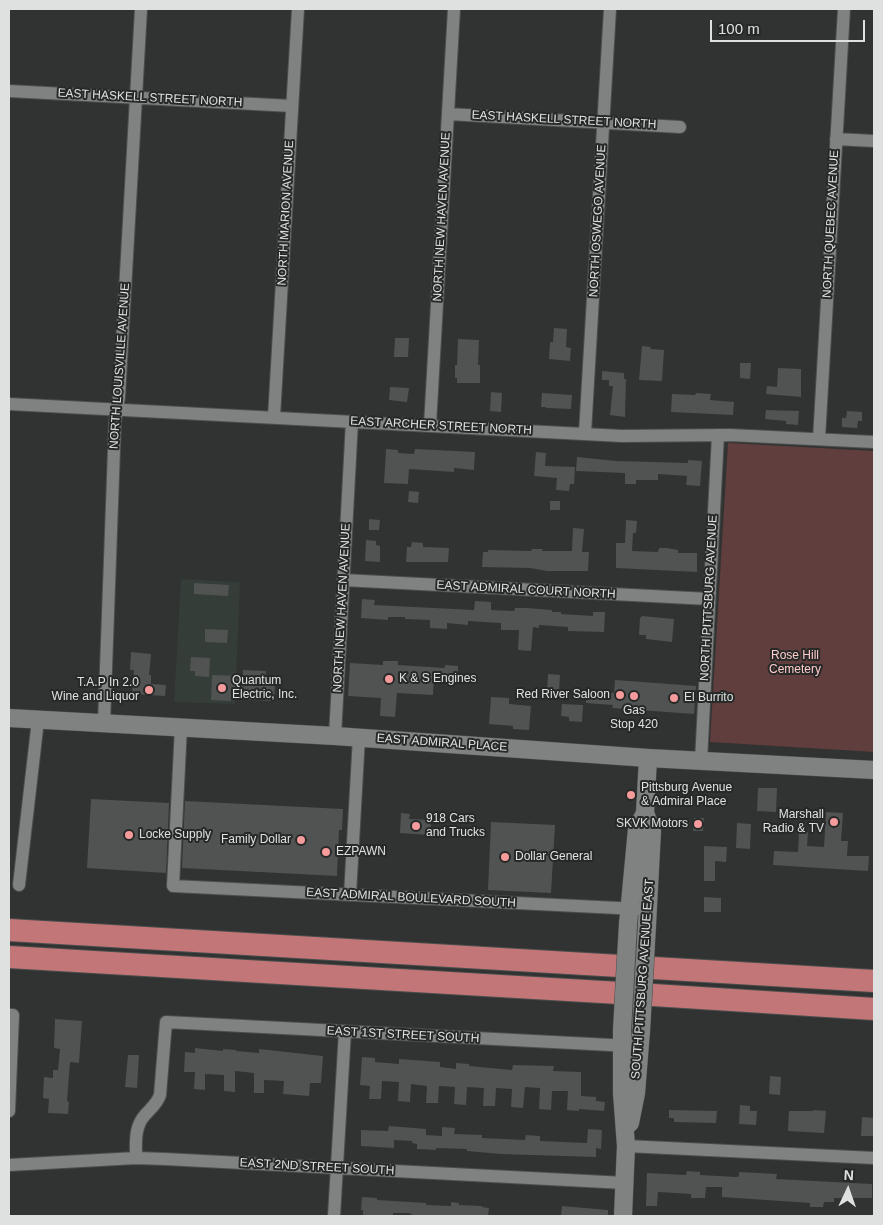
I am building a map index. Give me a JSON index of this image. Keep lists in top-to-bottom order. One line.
{"streets":{"main road":["EAST ADMIRAL PLACE","SOUTH PITTSBURG AVENUE EAST"],"street":["EAST HASKELL STREET NORTH","NORTH MARION AVENUE","NORTH NEW HAVEN AVENUE","NORTH OSWEGO AVENUE","NORTH QUEBEC AVENUE","NORTH LOUISVILLE AVENUE","EAST ARCHER STREET NORTH","EAST ADMIRAL COURT NORTH","NORTH PITTSBURG AVENUE","EAST ADMIRAL BOULEVARD SOUTH","EAST 1ST STREET SOUTH","EAST 2ND STREET SOUTH"]},"crossings":[["EAST HASKELL STREET NORTH","NORTH MARION AVENUE"],["EAST HASKELL STREET NORTH","NORTH NEW HAVEN AVENUE"],["EAST HASKELL STREET NORTH","NORTH OSWEGO AVENUE"],["EAST HASKELL STREET NORTH","NORTH LOUISVILLE AVENUE"],["NORTH MARION AVENUE","EAST ARCHER STREET NORTH"],["NORTH NEW HAVEN AVENUE","EAST ARCHER STREET NORTH"],["NORTH NEW HAVEN AVENUE","EAST ADMIRAL COURT NORTH"],["NORTH NEW HAVEN AVENUE","EAST ADMIRAL PLACE"],["NORTH OSWEGO AVENUE","EAST ARCHER STREET NORTH"],["NORTH QUEBEC AVENUE","EAST ARCHER STREET NORTH"],["NORTH LOUISVILLE AVENUE","EAST ARCHER STREET NORTH"],["NORTH LOUISVILLE AVENUE","EAST ADMIRAL PLACE"],["EAST ARCHER STREET NORTH","NORTH PITTSBURG AVENUE"],["EAST ADMIRAL COURT NORTH","NORTH PITTSBURG AVENUE"],["NORTH PITTSBURG AVENUE","EAST ADMIRAL PLACE"],["EAST ADMIRAL PLACE","EAST ADMIRAL BOULEVARD SOUTH"],["EAST ADMIRAL PLACE","SOUTH PITTSBURG AVENUE EAST"],["EAST ADMIRAL BOULEVARD SOUTH","SOUTH PITTSBURG AVENUE EAST"],["SOUTH PITTSBURG AVENUE EAST","EAST 1ST STREET SOUTH"],["SOUTH PITTSBURG AVENUE EAST","EAST 2ND STREET SOUTH"],["EAST 1ST STREET SOUTH","EAST 2ND STREET SOUTH"]],"parks":["Rose Hill Cemetery"],"places":["K & S Engines","Quantum Electric, Inc.","T.A.P In 2.0 Wine and Liquor","Red River Saloon","Gas Stop 420","El Burrito","Pittsburg Avenue & Admiral Place","Marshall Radio & TV","SKVK Motors","918 Cars and Trucks","Locke Supply","Family Dollar","EZPAWN","Dollar General"],"scale_bar":"100 m","north":"top"}
